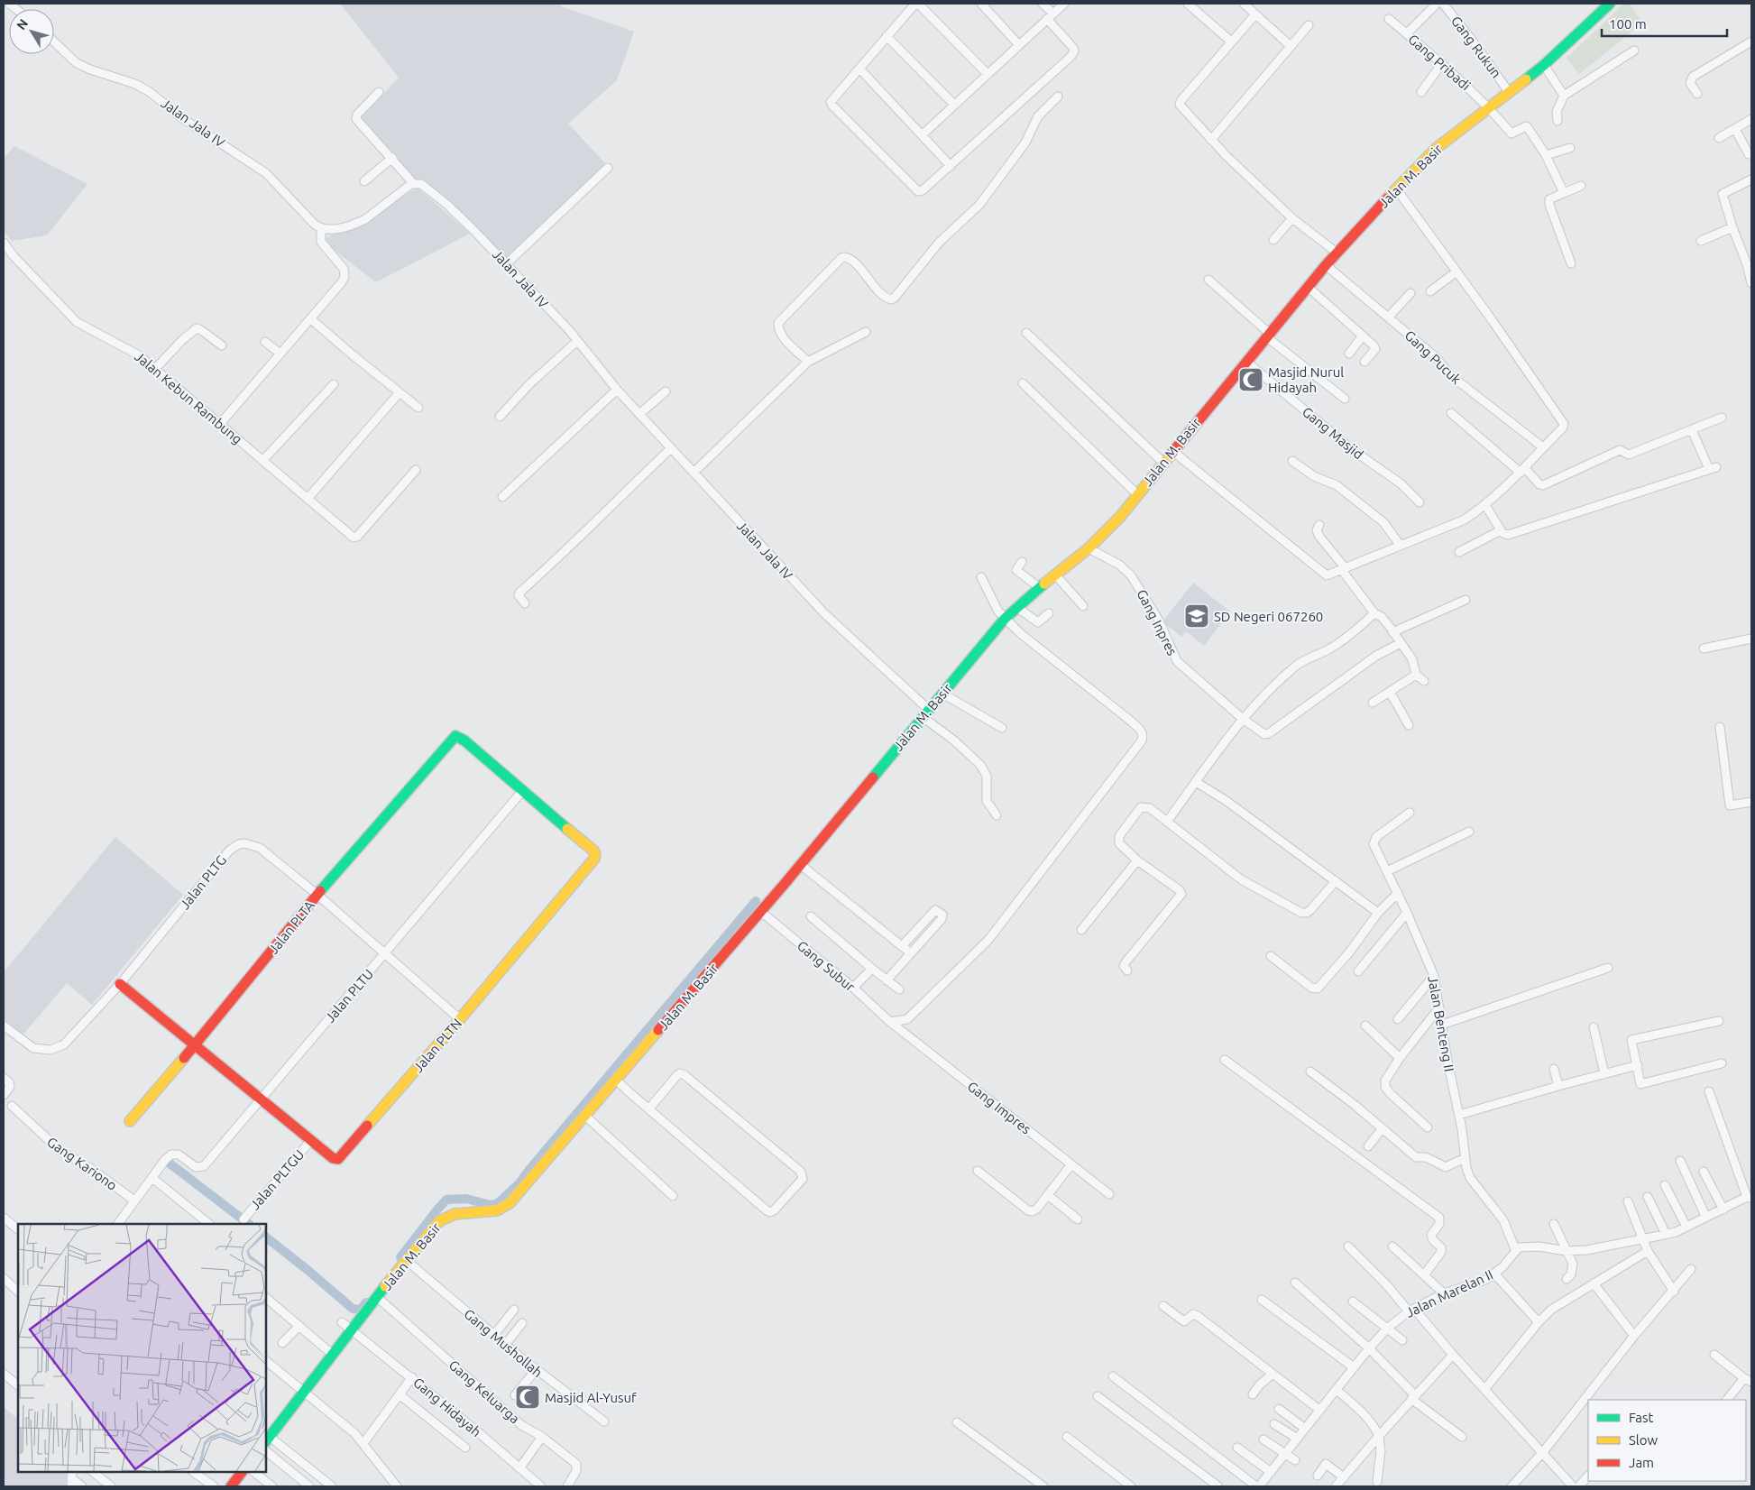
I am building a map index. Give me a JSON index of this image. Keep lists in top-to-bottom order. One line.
{"streets":{"main road":["Jalan M. Basir","Jalan PLTA","Jalan PLTN"],"street":["Gang Rukun","Gang Pribadi","Jalan Jala IV","Gang Pucuk","Jalan Kebun Rambung","Gang Masjid","Gang Inpres","Jalan PLTG","Gang Subur","Jalan PLTU","Jalan Benteng II","Gang Impres","Gang Kariono","Jalan PLTGU","Jalan Marelan II","Gang Mushollah","Gang Keluarga","Gang Hidayah"]},"crossings":[["Gang Rukun","Jalan M. Basir"],["Gang Pribadi","Jalan M. Basir"],["Jalan Jala IV","Jalan M. Basir"],["Jalan M. Basir","Gang Pucuk"],["Jalan M. Basir","Gang Masjid"],["Jalan M. Basir","Gang Inpres"],["Jalan M. Basir","Gang Subur"],["Jalan M. Basir","Gang Mushollah"],["Jalan M. Basir","Gang Keluarga"],["Jalan M. Basir","Gang Hidayah"],["Jalan PLTG","Jalan PLTA"],["Jalan PLTG","Jalan PLTU"],["Jalan PLTG","Jalan PLTN"],["Jalan PLTA","Jalan PLTN"],["Gang Subur","Gang Impres"],["Jalan PLTU","Jalan PLTN"],["Jalan Benteng II","Jalan Marelan II"],["Jalan PLTN","Jalan PLTGU"]],"places":{"mosque":["Masjid Nurul Hidayah","Masjid Al-Yusuf"],"school or university":["SD Negeri 067260"]},"legend":["Fast","Slow","Jam"],"scale_bar":"100 m","north":"top left"}
